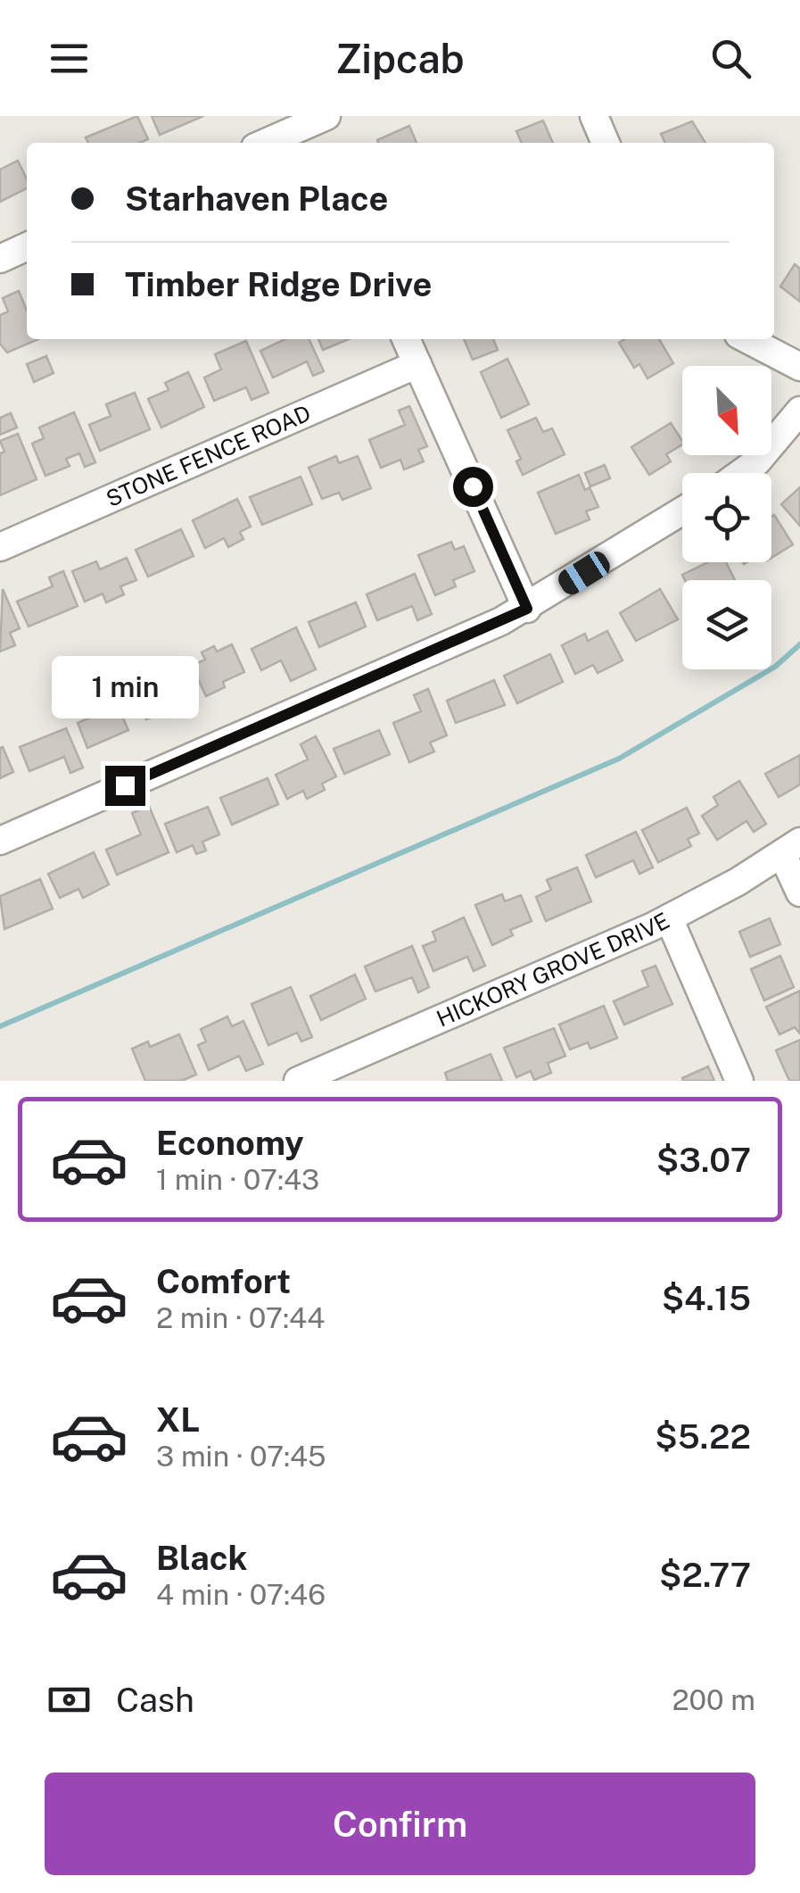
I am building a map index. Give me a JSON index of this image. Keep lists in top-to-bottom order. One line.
{"streets":{"street":["STONE FENCE ROAD","HICKORY GROVE DRIVE"]},"north":"bottom right","page":{"header":"Zipcab","banner":["Starhaven Place","Timber Ridge Drive"],"bubble":"1 min","list":[{"name":"Economy","note":"1 min · 07:43","value":"$3.07"},{"name":"Comfort","note":"2 min · 07:44","value":"$4.15"},{"name":"XL","note":"3 min · 07:45","value":"$5.22"},{"name":"Black","note":"4 min · 07:46","value":"$2.77"}],"pay":["Cash","200 m"],"buttons":"Confirm"}}
